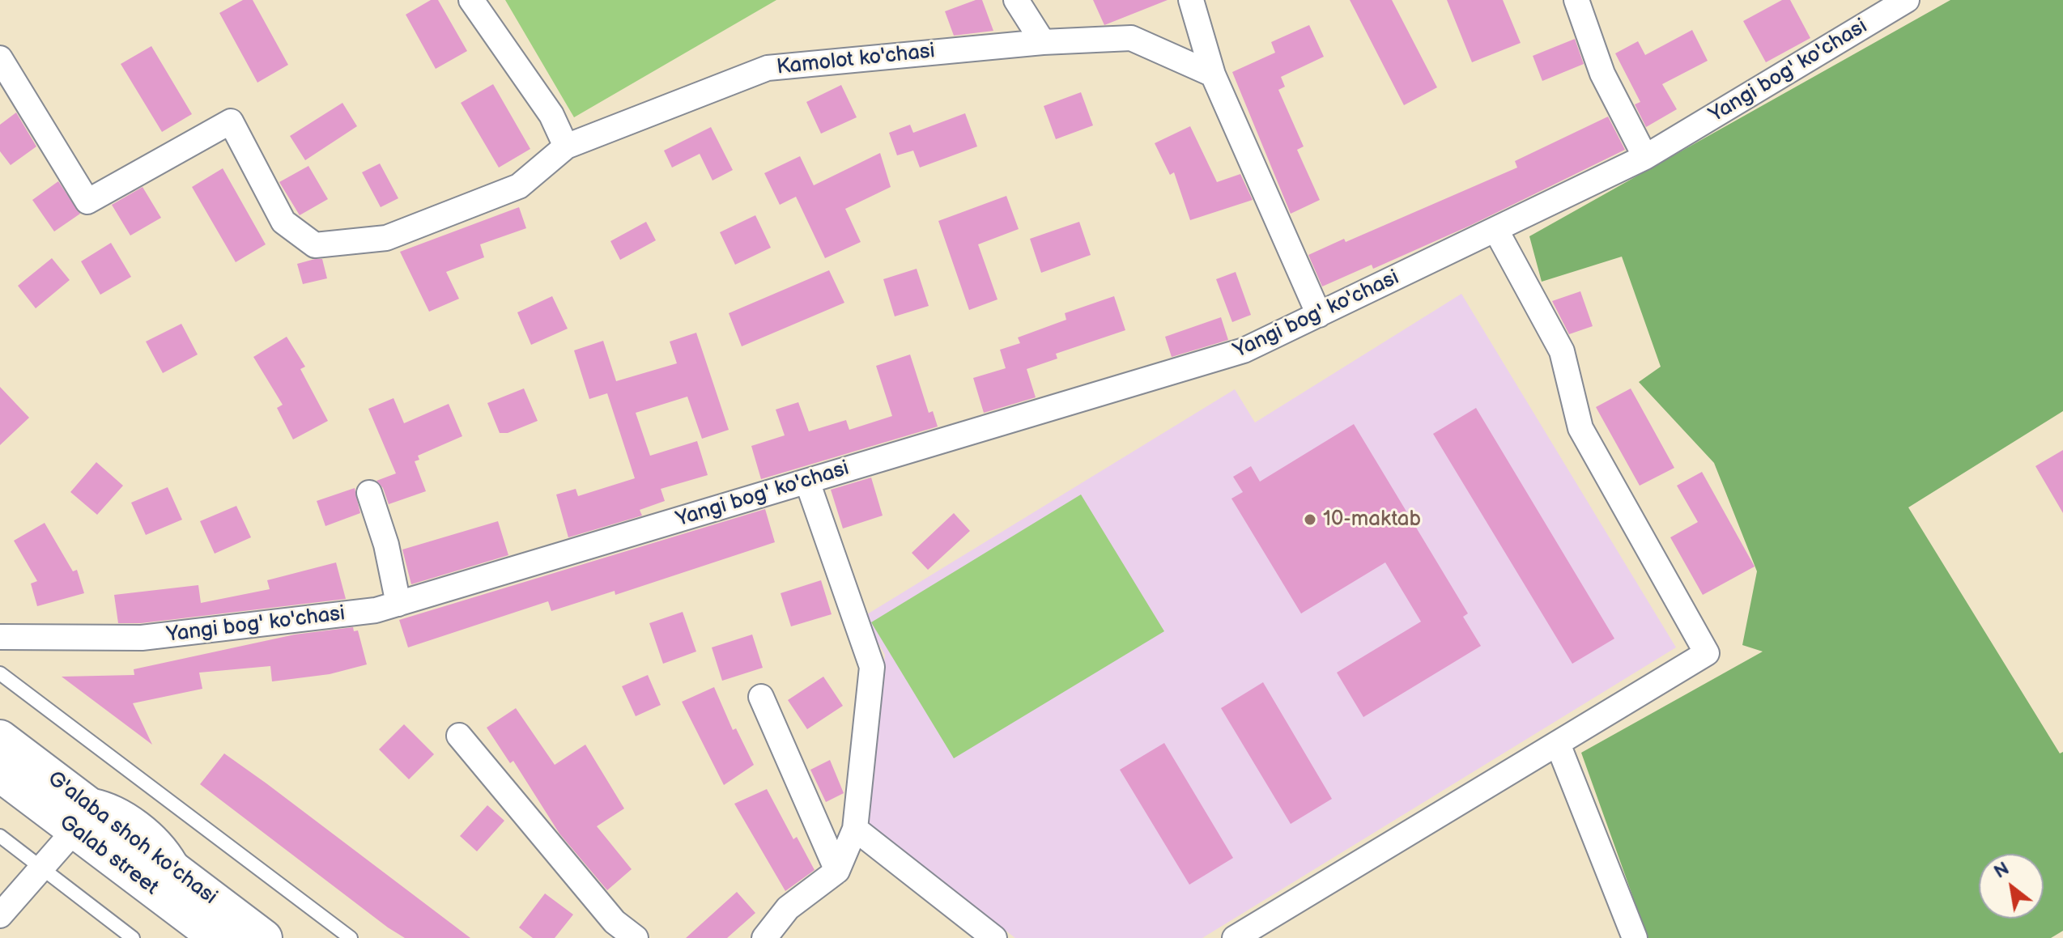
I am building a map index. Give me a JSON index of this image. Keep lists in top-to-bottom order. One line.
{"streets":{"main road":["G'alaba shoh ko'chasi","Galab street"],"street":["Kamolot ko'chasi","Yangi bog' ko'chasi"]},"places":["10-maktab"],"north":"top left"}
